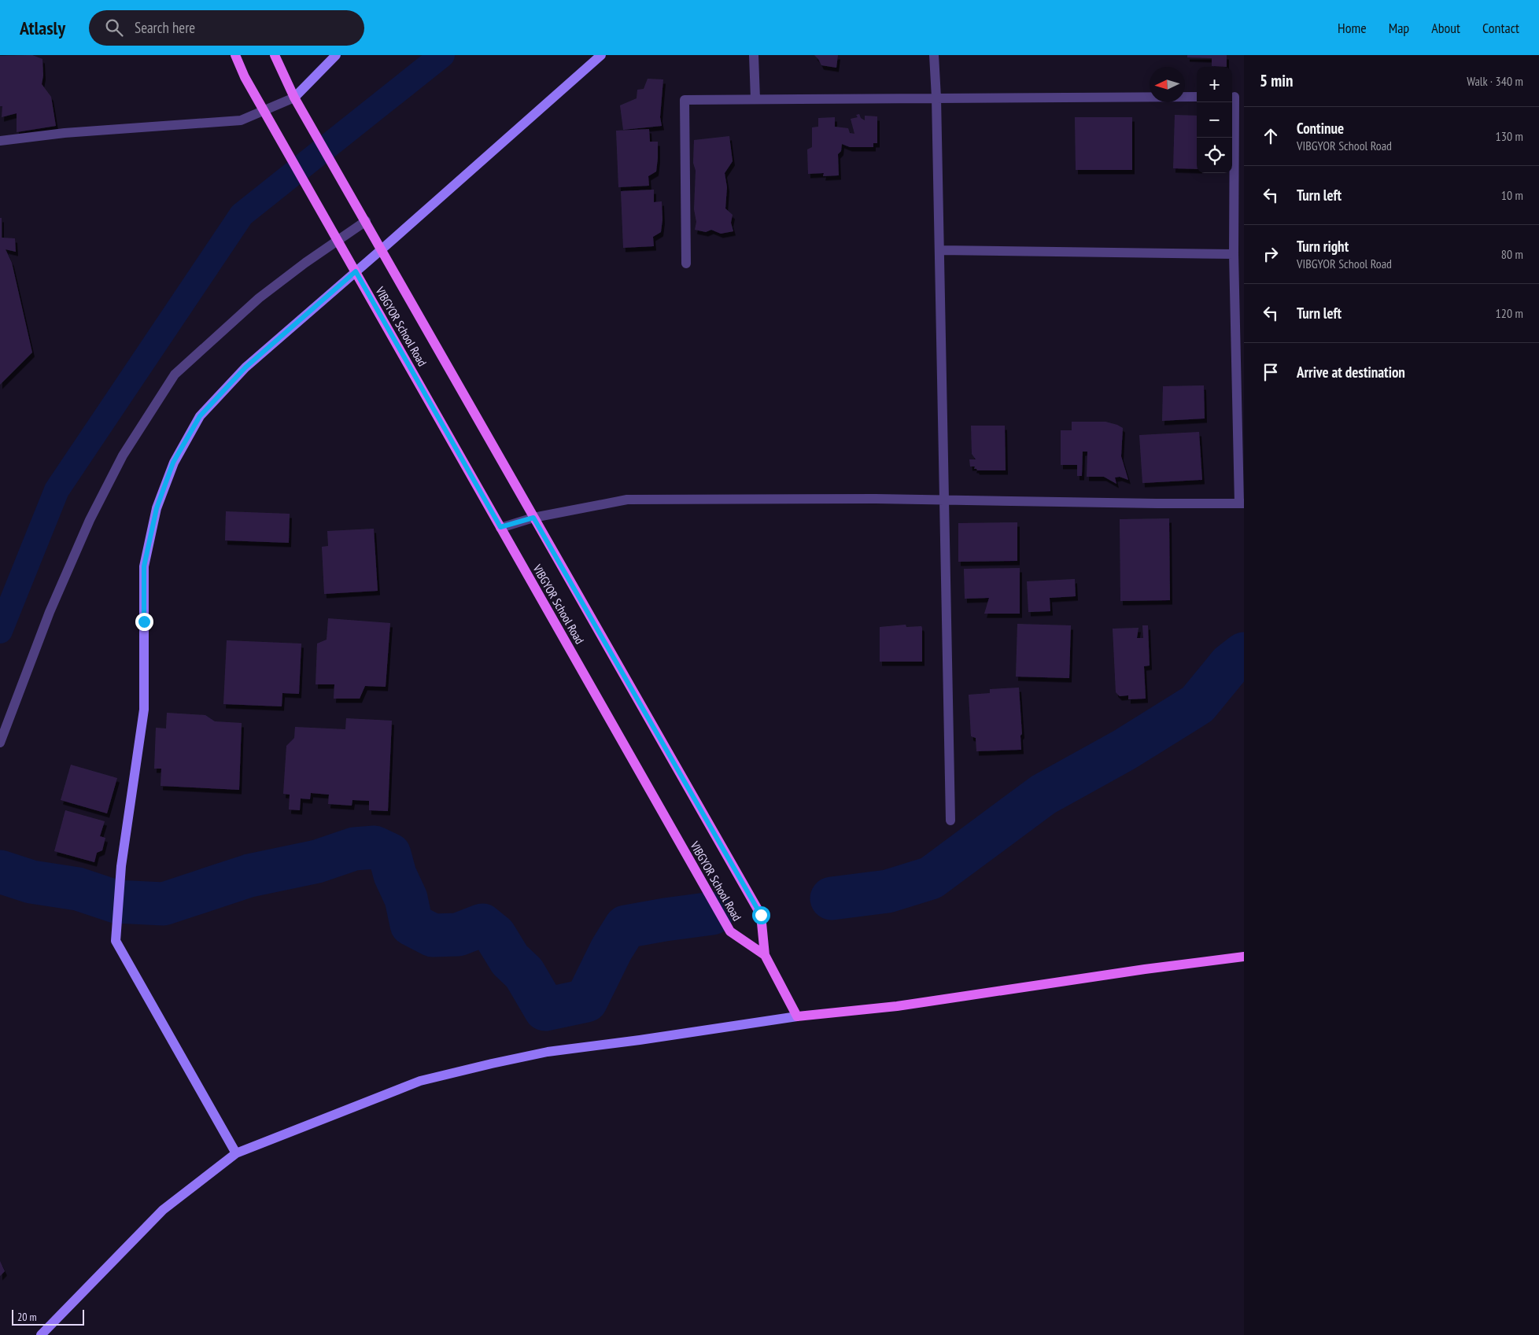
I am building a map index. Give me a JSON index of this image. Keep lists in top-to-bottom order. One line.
{"streets":{"main road":["VIBGYOR School Road"]},"scale_bar":"20 m","north":"left","page":{"header":"Atlasly","search":"Search here","nav":["Home","Map","About","Contact"],"heading":["5 min","Walk · 340 m"],"map_buttons":["+","−"],"list":[["Continue","VIBGYOR School Road","130 m"],["Turn left","10 m"],["Turn right","VIBGYOR School Road","80 m"],["Turn left","120 m"],"Arrive at destination"],"scale":"20 m"}}
